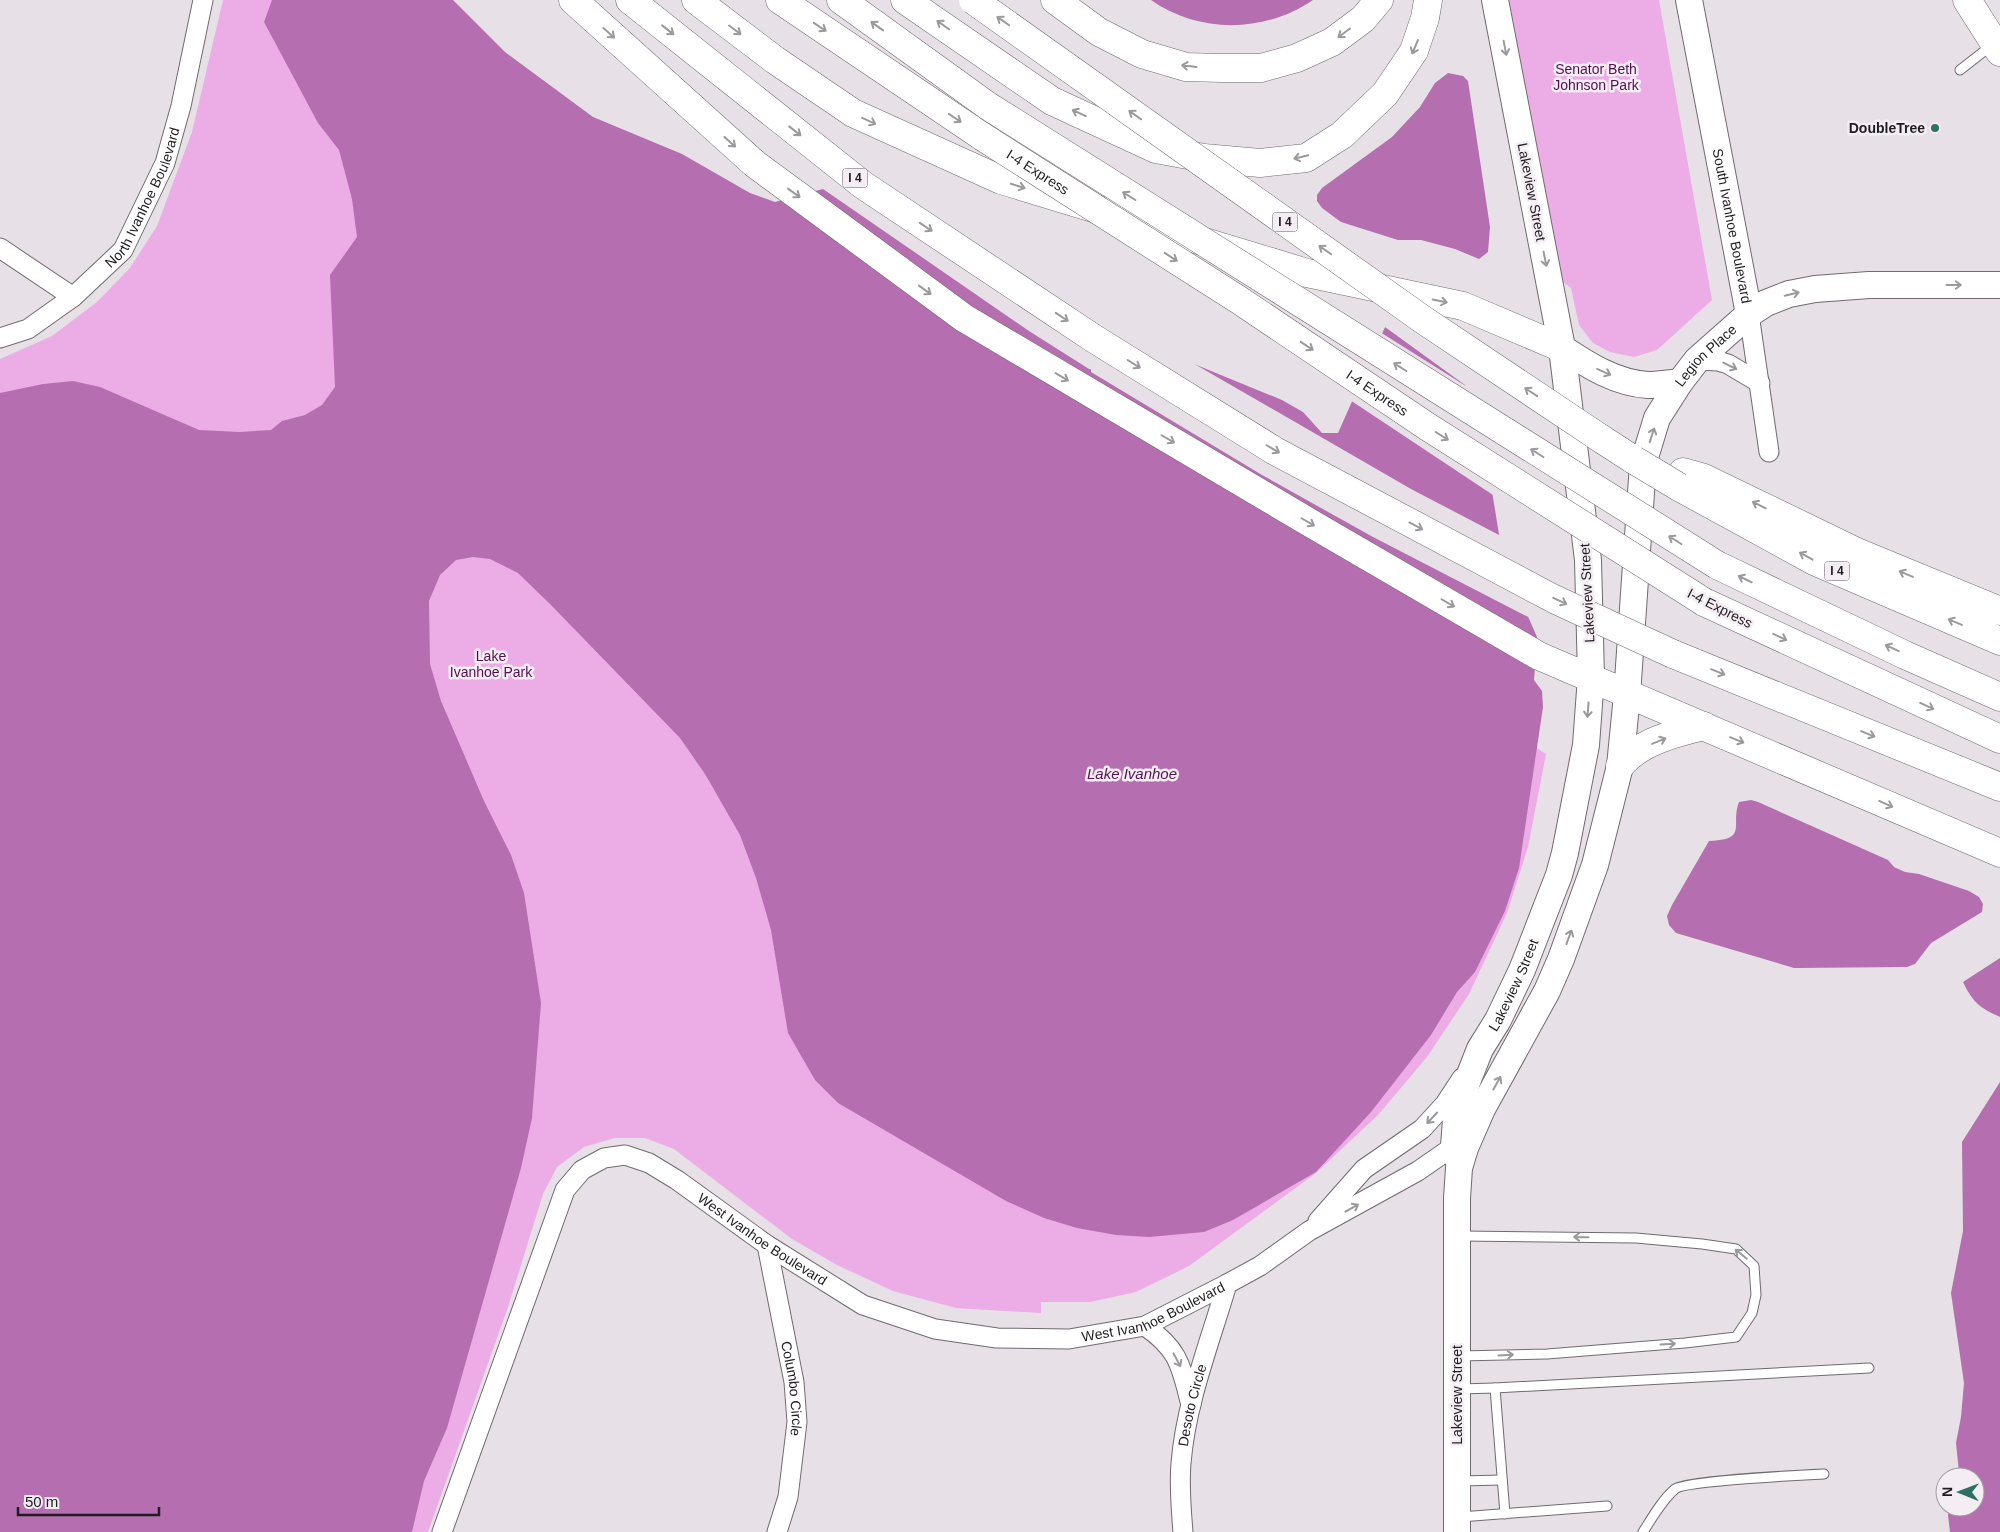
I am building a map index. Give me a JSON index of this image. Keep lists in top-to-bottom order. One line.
{"streets":{"main road":["I-4 Express","I 4"],"street":["Lakeview Street","North Ivanhoe Boulevard","South Ivanhoe Boulevard","Legion Place","West Ivanhoe Boulevard","Columbo Circle","Desoto Circle"]},"crossings":[["Lakeview Street","Legion Place"],["Lakeview Street","West Ivanhoe Boulevard"],["South Ivanhoe Boulevard","Legion Place"],["West Ivanhoe Boulevard","Columbo Circle"],["West Ivanhoe Boulevard","Desoto Circle"]],"water":["Lake Ivanhoe"],"parks":["Senator Beth Johnson Park","Lake Ivanhoe Park"],"places":["DoubleTree"],"scale_bar":"50 m","north":"left"}
